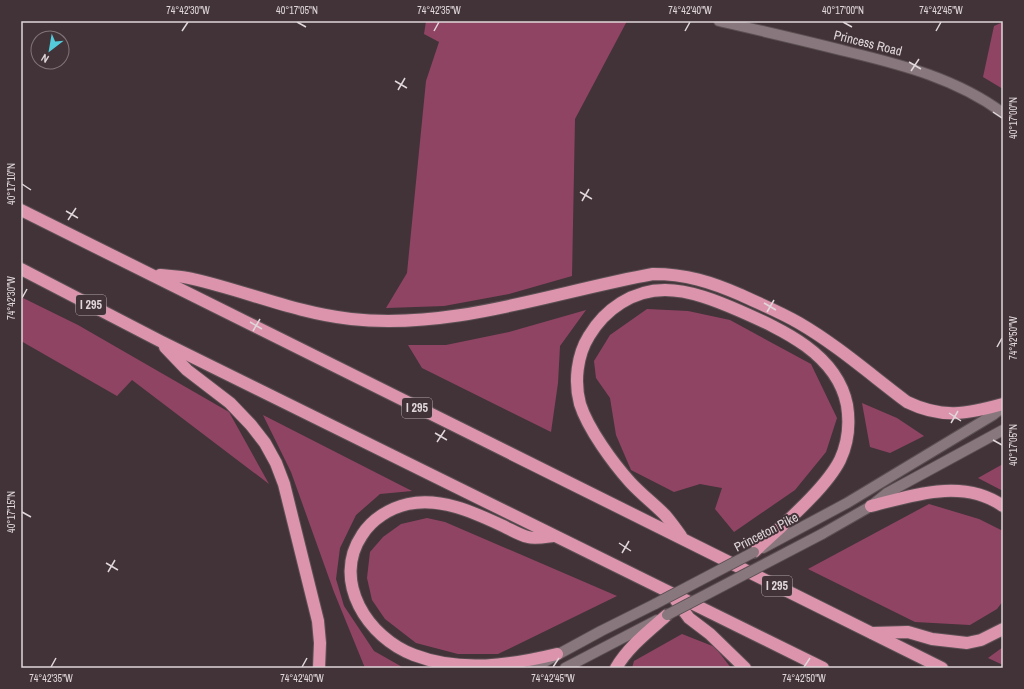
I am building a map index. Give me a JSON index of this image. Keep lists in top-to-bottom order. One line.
{"streets":{"highway":["I 295"],"main road":["Princess Road","Princeton Pike"]},"north":"bottom left","coordinates":["74°42'30\"W","40°17'05\"N","74°42'35\"W","74°42'40\"W","40°17'00\"N","74°42'45\"W","40°17'10\"N","74°42'50\"W","40°17'15\"N"]}
